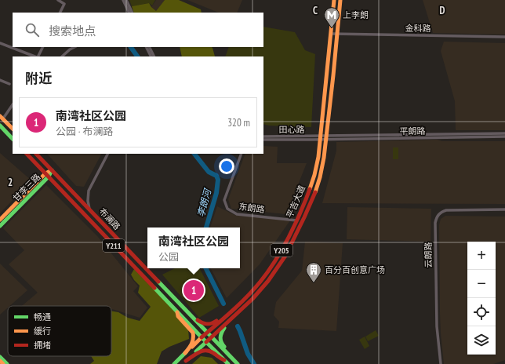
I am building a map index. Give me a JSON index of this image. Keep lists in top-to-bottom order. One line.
{"streets":{"main road":["甘李三路","平吉大道","布澜路","Y211","Y205"],"street":["金科路","田心路","平朗路","东朗路","云朗路"]},"crossings":[["金科路","平吉大道"],["田心路","平朗路"],["田心路","平吉大道"],["平朗路","平吉大道"],["甘李三路","布澜路"],["平吉大道","东朗路"],["平吉大道","布澜路"]],"water":["李朗河"],"places":{"metro station":["上李朗"],"building":["百分百创意广场"]},"legend":["畅通","缓行","拥堵"],"page":{"search":"搜索地点","heading":"附近","list":[{"mark":"1","name":"南湾社区公园","note":"公园 · 布澜路","value":"320 m"}],"popup":["南湾社区公园","公园"],"map_buttons":["+","−"],"pins":"1"},"grid":{"columns":["C","D"],"rows":["2"]}}
